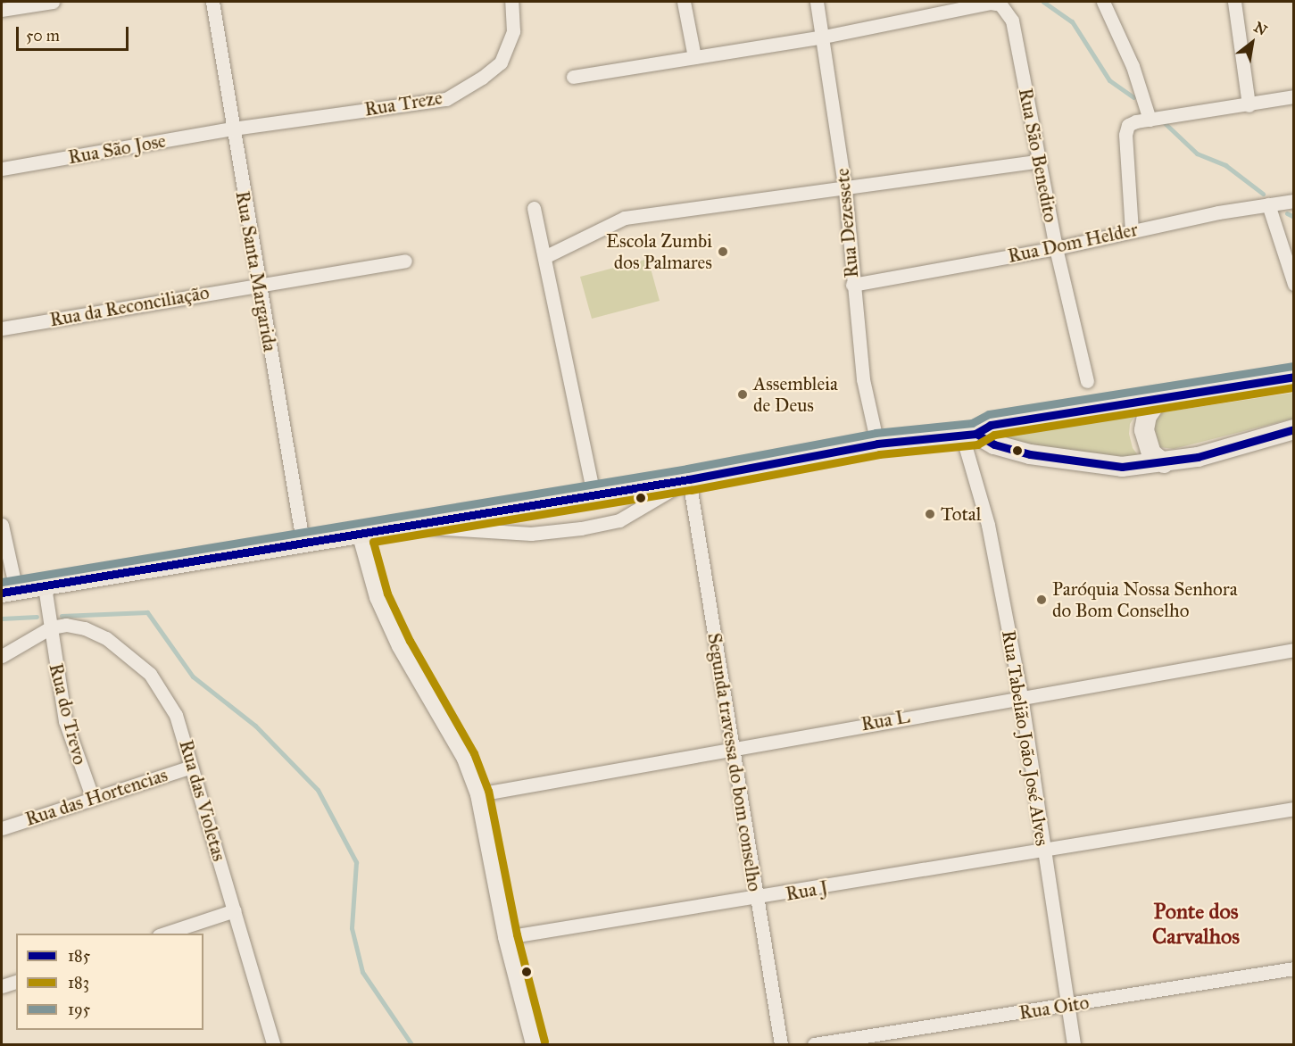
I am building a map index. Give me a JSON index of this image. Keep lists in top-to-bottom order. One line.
{"streets":{"street":["Rua Treze","Rua São Jose","Rua São Benedito","Rua Dezessete","Rua Dom Helder","Rua Santa Margarida","Rua da Reconciliação","Rua do Trevo","Rua L","Rua Tabelião João José Alves","Segunda travessa do bom conselho","Rua das Hortencias","Rua das Violetas","Rua J","Rua Oito"]},"crossings":[["Rua Treze","Rua São Jose"],["Rua Treze","Rua Santa Margarida"],["Rua São Jose","Rua Santa Margarida"],["Rua São Benedito","Rua Dom Helder"],["Rua Dezessete","Rua Dom Helder"],["Rua Santa Margarida","Rua da Reconciliação"],["Rua do Trevo","Rua das Hortencias"],["Rua do Trevo","Rua das Violetas"],["Rua L","Rua Tabelião João José Alves"],["Rua L","Segunda travessa do bom conselho"],["Rua Tabelião João José Alves","Rua J"],["Rua Tabelião João José Alves","Rua Oito"],["Segunda travessa do bom conselho","Rua J"],["Rua das Hortencias","Rua das Violetas"]],"districts":["Ponte dos Carvalhos"],"places":["Escola Zumbi dos Palmares","Assembleia de Deus","Total","Paróquia Nossa Senhora do Bom Conselho"],"lines":["transit line 195","transit line 185","transit line 183"],"legend":["185","183","195"],"scale_bar":"50 m","north":"top right"}
